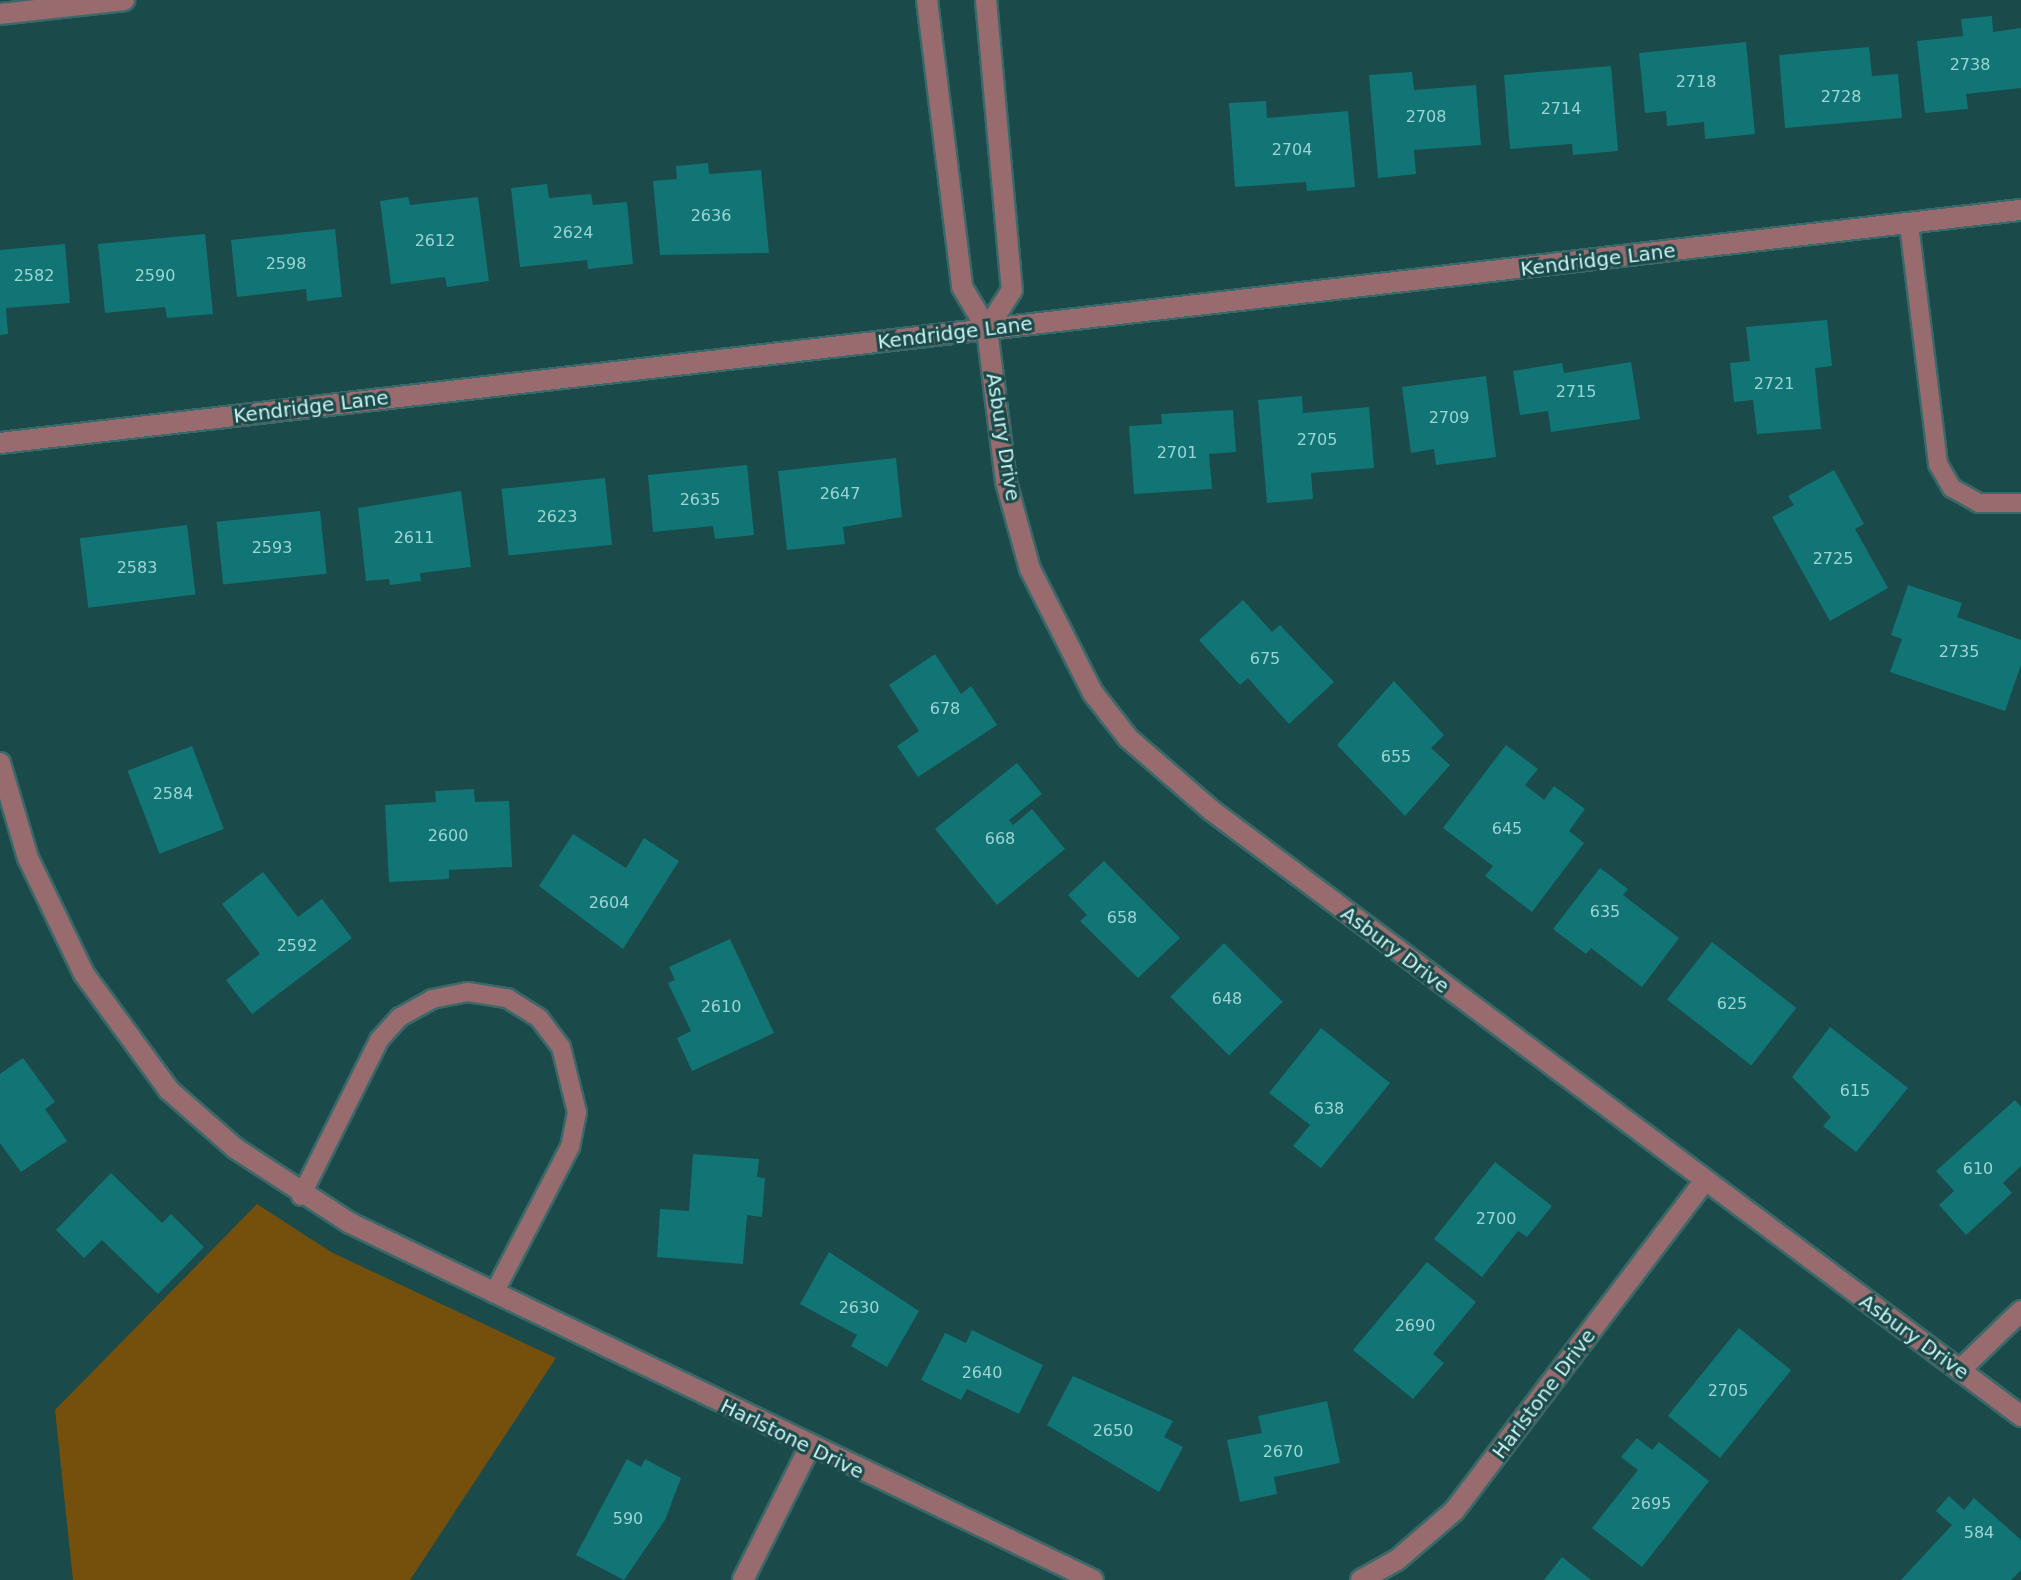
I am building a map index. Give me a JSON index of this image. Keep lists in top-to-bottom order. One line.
{"streets":{"street":["Kendridge Lane","Asbury Drive","Harlstone Drive"]},"crossings":[["Kendridge Lane","Asbury Drive"],["Asbury Drive","Harlstone Drive"]],"house_numbers":["2738","2718","2728","2714","2708","2704","2636","2624","2612","2598","2582","2590","2721","2715","2709","2705","2701","2647","2635","2623","2611","2593","2725","2583","2735","675","678","655","2584","645","2600","668","2604","635","658","2592","648","625","2610","615","638","610","2700","2630","2690","2640","2705","2650","2670","2695","590","584"]}
